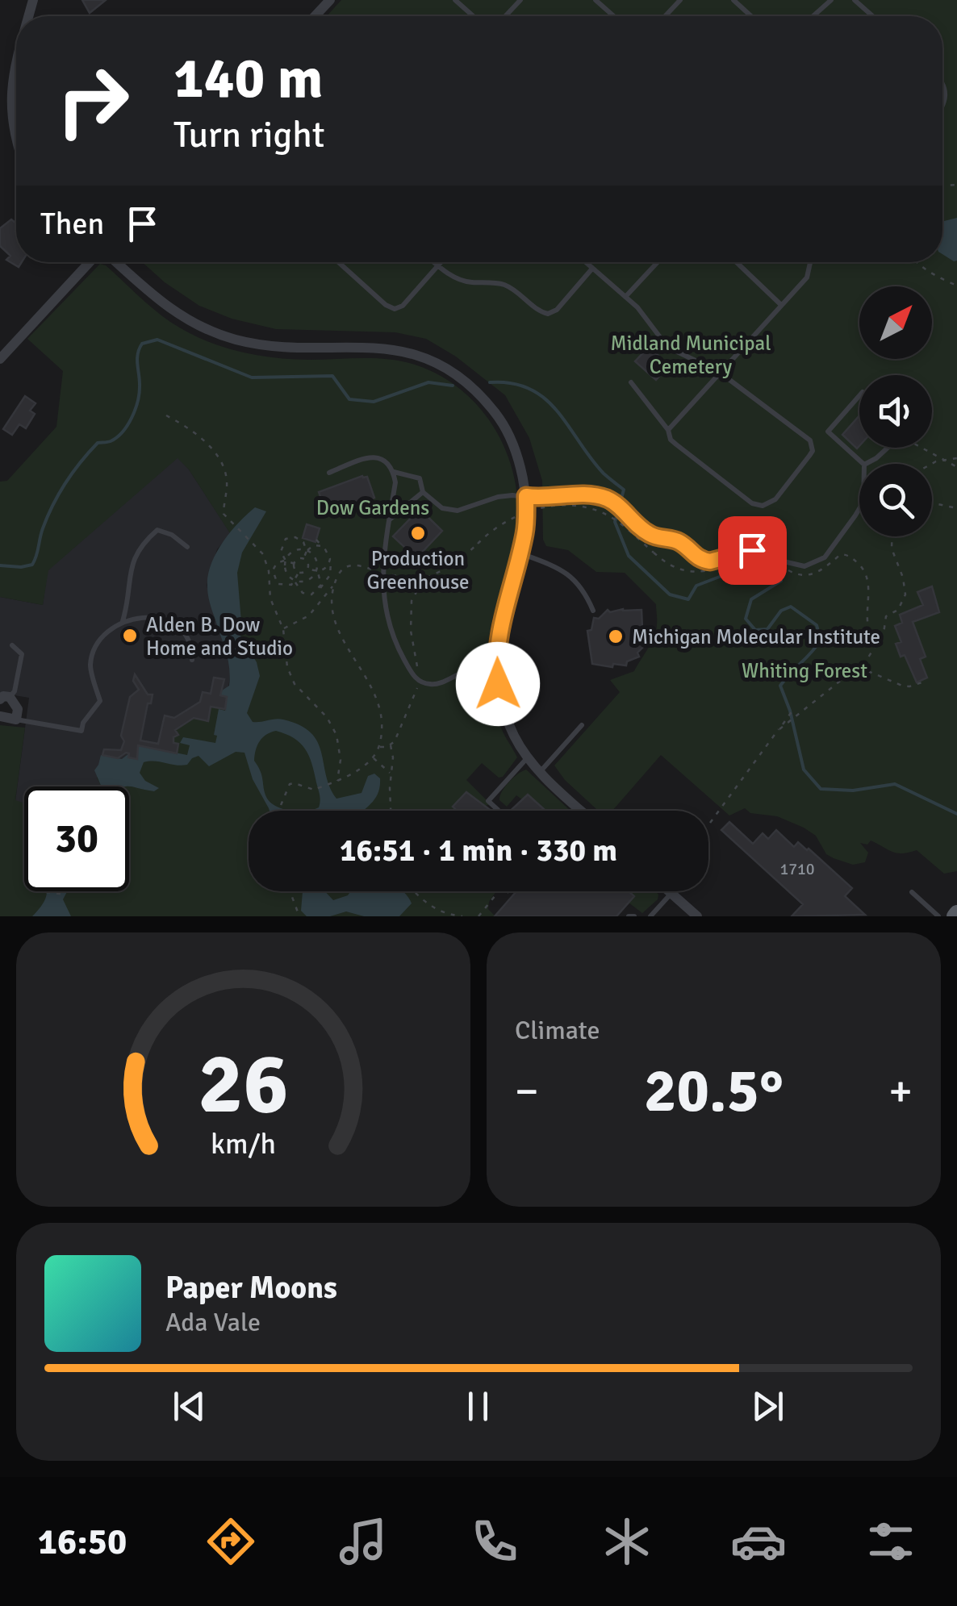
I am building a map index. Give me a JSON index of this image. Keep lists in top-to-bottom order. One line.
{"parks":["Midland Municipal Cemetery","Dow Gardens","Whiting Forest"],"places":["Production Greenhouse","Alden B. Dow Home and Studio","Michigan Molecular Institute"],"house_numbers":["1710"],"north":"top right","page":{"turn":["140 m","Turn right"],"then":"Then","limit":"30","trip":"16:51 · 1 min · 330 m","tile":"Climate","heat":["−","20.5°","+"],"song":["Paper Moons","Ada Vale"],"tabs":"16:50","gauge":["26","km/h"]}}
